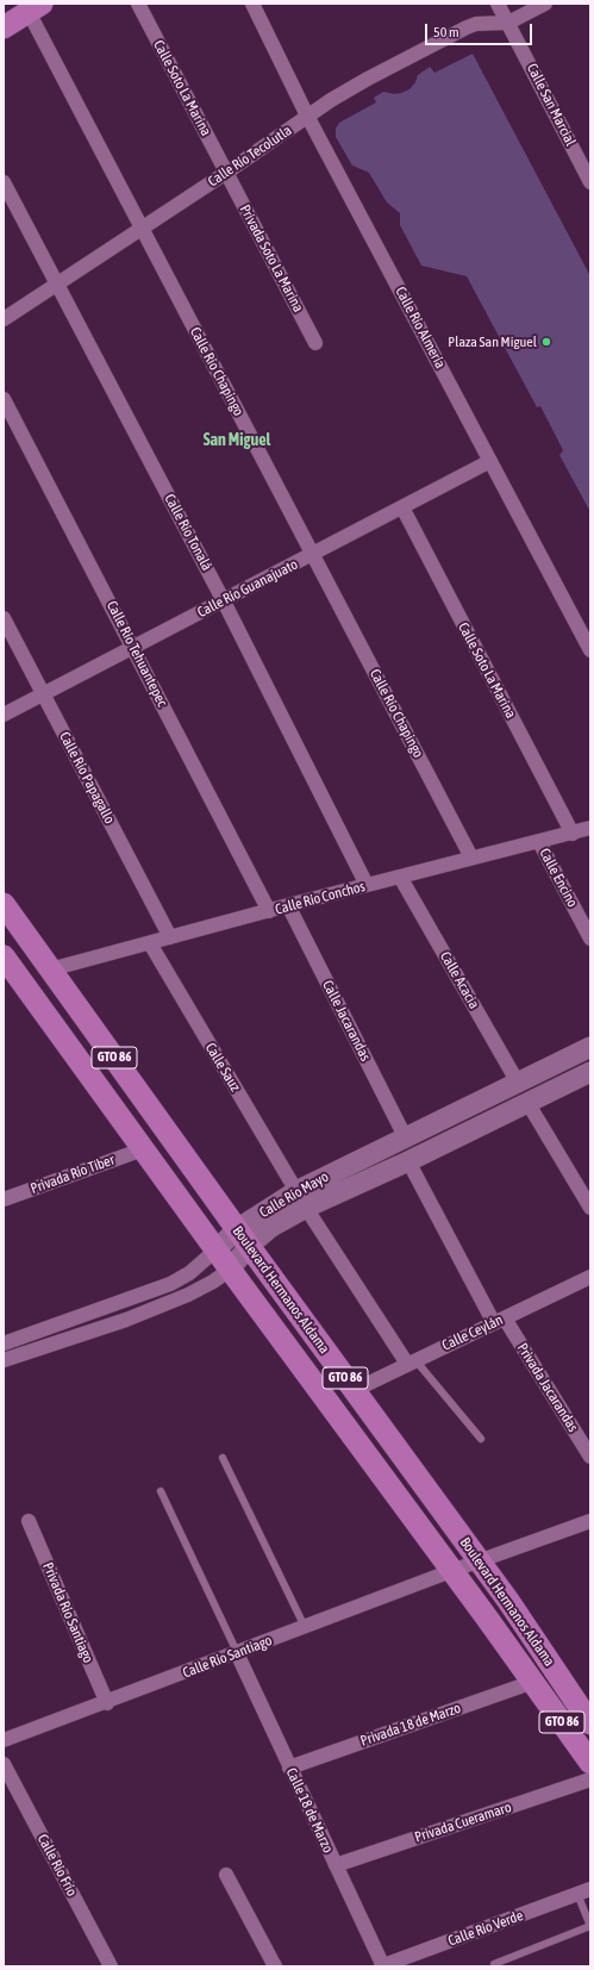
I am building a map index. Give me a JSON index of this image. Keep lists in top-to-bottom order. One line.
{"streets":{"main road":["GTO 86","Boulevard Hermanos Aldama"],"street":["Calle Soto La Marina","Calle San Marcial","Calle Río Tecolutla","Privada Soto La Marina","Calle Río Almería","Calle Río Chapingo","Calle Río Tonalá","Calle Río Guanajuato","Calle Río Tehuantepec","Calle Río Papagallo","Calle Encino","Calle Río Conchos","Calle Acacia","Calle Jacarandas","Calle Sauz","Privada Río Tiber","Calle Río Mayo","Calle Ceylán","Privada Jacarandas","Privada Río Santiago","Calle Río Santiago","Privada 18 de Marzo","Calle 18 de Marzo","Privada Cueramaro","Calle Río Frío","Calle Río Verde"]},"crossings":[["Calle Soto La Marina","Calle Río Tecolutla"],["Calle Soto La Marina","Privada Soto La Marina"],["Calle Soto La Marina","Calle Río Guanajuato"],["Calle Soto La Marina","Calle Río Conchos"],["Calle San Marcial","Calle Río Tecolutla"],["Calle Río Tecolutla","Privada Soto La Marina"],["Calle Río Tecolutla","Calle Río Almería"],["Calle Río Tecolutla","Calle Río Chapingo"],["Calle Río Tecolutla","Calle Río Tonalá"],["Calle Río Almería","Calle Río Guanajuato"],["Calle Río Chapingo","Calle Río Guanajuato"],["Calle Río Chapingo","Calle Río Conchos"],["Calle Río Tonalá","Calle Río Guanajuato"],["Calle Río Tonalá","Calle Río Conchos"],["Calle Río Guanajuato","Calle Río Tehuantepec"],["Calle Río Guanajuato","Calle Río Papagallo"],["Calle Río Tehuantepec","Calle Río Conchos"],["Calle Río Papagallo","Calle Río Conchos"],["Calle Encino","Calle Río Conchos"],["Calle Río Conchos","Calle Acacia"],["Calle Río Conchos","Calle Jacarandas"],["Calle Río Conchos","Calle Sauz"],["Calle Río Conchos","Boulevard Hermanos Aldama"],["Calle Acacia","Calle Río Mayo"],["Calle Jacarandas","Calle Río Mayo"],["Calle Sauz","Calle Río Mayo"],["Calle Sauz","Calle Ceylán"],["Privada Río Tiber","Boulevard Hermanos Aldama"],["Calle Río Mayo","Boulevard Hermanos Aldama"],["Boulevard Hermanos Aldama","Calle Ceylán"],["Boulevard Hermanos Aldama","Calle Río Santiago"],["Boulevard Hermanos Aldama","Privada 18 de Marzo"],["Calle Ceylán","Privada Jacarandas"],["Privada Río Santiago","Calle Río Santiago"],["Calle Río Santiago","Calle 18 de Marzo"],["Privada 18 de Marzo","Calle 18 de Marzo"],["Calle 18 de Marzo","Privada Cueramaro"],["Calle 18 de Marzo","Calle Río Verde"]],"districts":["San Miguel"],"places":["Plaza San Miguel"],"scale_bar":"50 m"}
